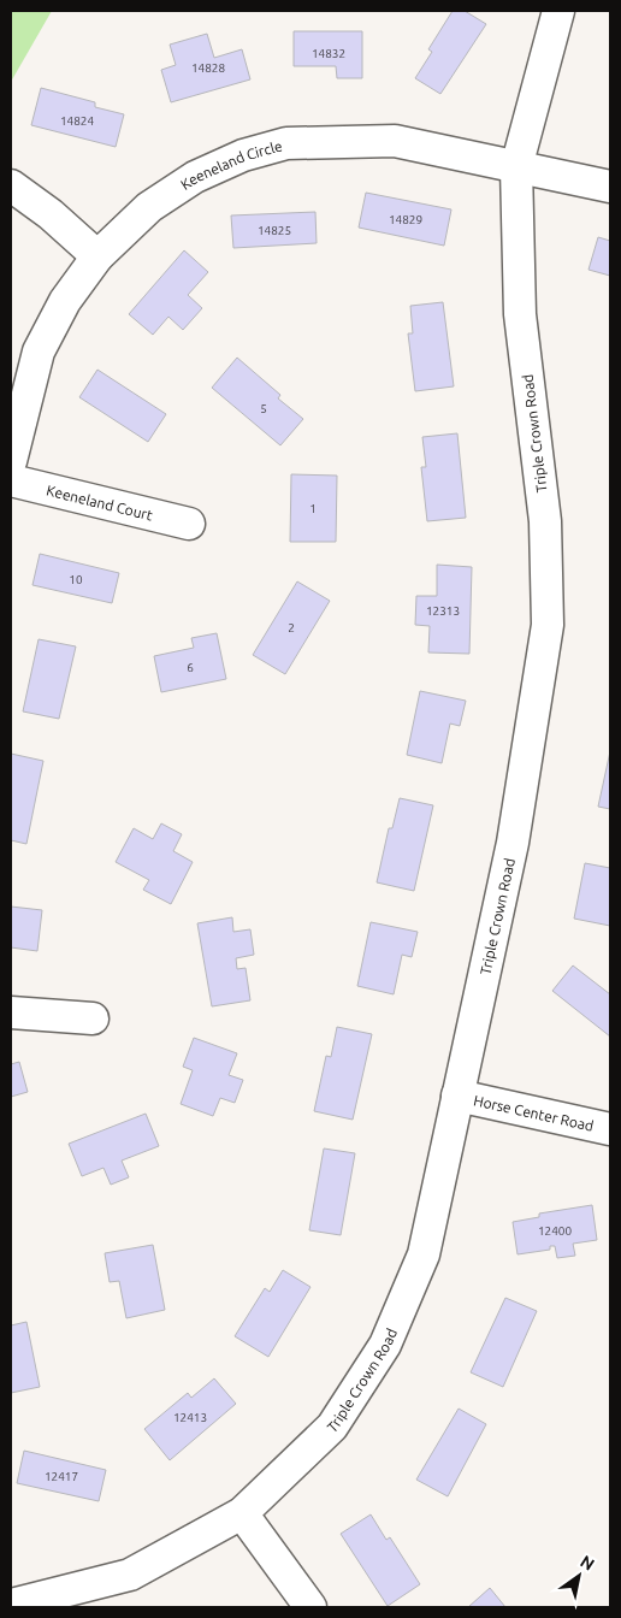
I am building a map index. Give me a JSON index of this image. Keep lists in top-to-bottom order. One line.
{"streets":{"street":["Keeneland Circle","Triple Crown Road","Keeneland Court","Horse Center Road"]},"crossings":[["Keeneland Circle","Triple Crown Road"],["Triple Crown Road","Horse Center Road"]],"house_numbers":["14832","14828","14824","14829","14825","5","1","10","12313","2","6","12400","12413","12417"],"north":"top right"}
